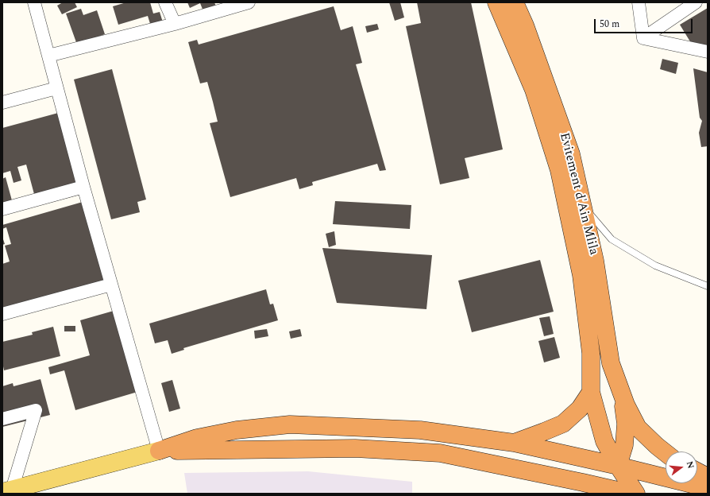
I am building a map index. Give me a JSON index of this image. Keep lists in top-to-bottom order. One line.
{"streets":{"highway":["Evitement d'Ain Mlila"]},"scale_bar":"50 m","north":"right"}
